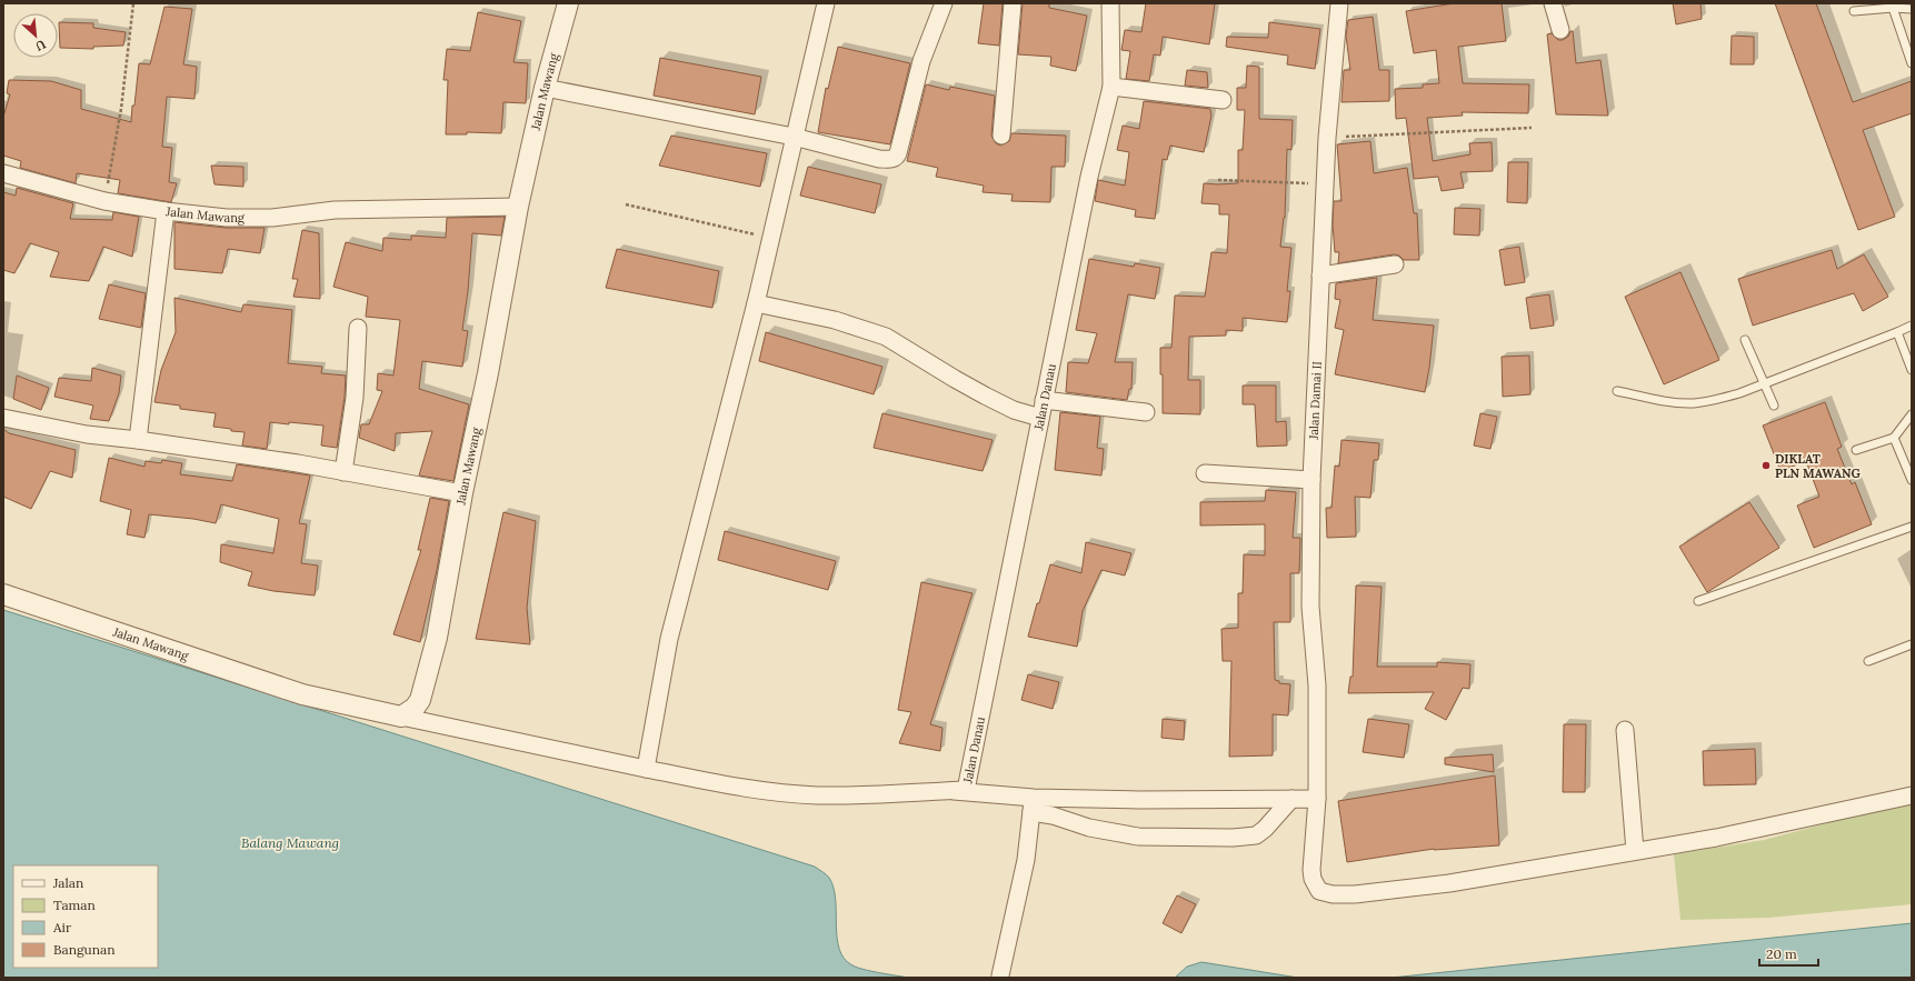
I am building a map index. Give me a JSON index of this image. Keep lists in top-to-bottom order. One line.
{"streets":{"street":["Jalan Mawang","Jalan Danau","Jalan Damai II"]},"crossings":[["Jalan Mawang","Jalan Danau"]],"water":["Balang Mawang"],"places":["DIKLAT PLN MAWANG"],"legend":["Jalan","Taman","Air","Bangunan"],"scale_bar":"20 m","north":"bottom right"}
